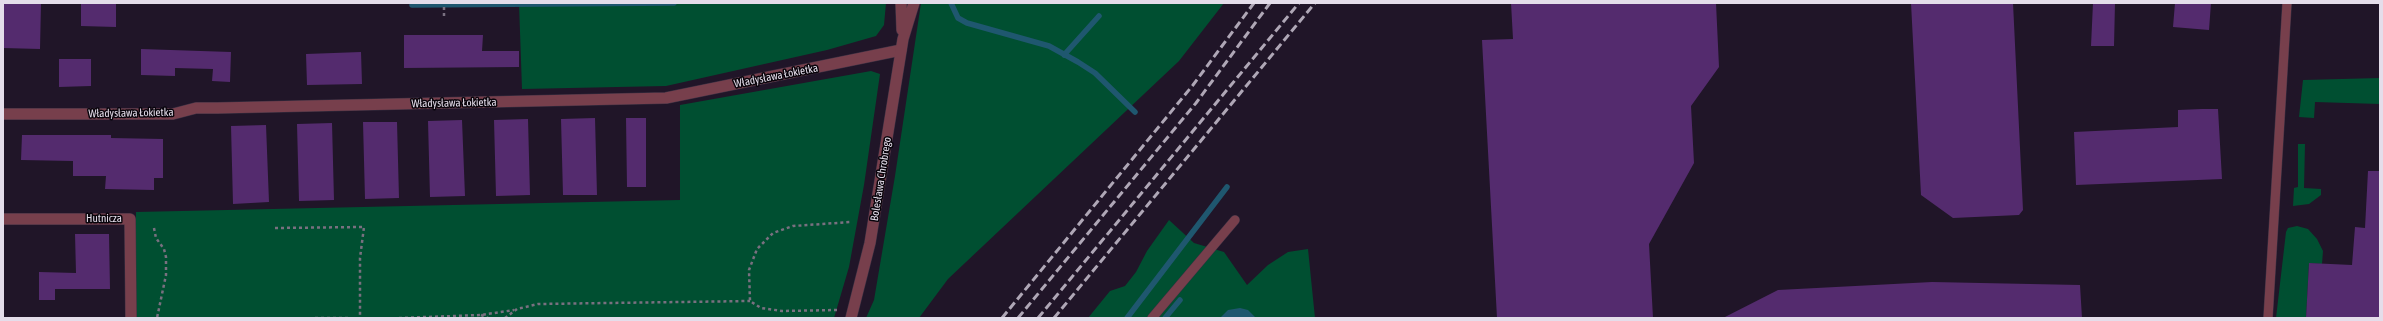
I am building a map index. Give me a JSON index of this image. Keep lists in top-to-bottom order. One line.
{"streets":{"street":["Władysława Łokietka","Bolesława Chrobrego","Hutnicza"]},"crossings":[["Władysława Łokietka","Bolesława Chrobrego"]]}
